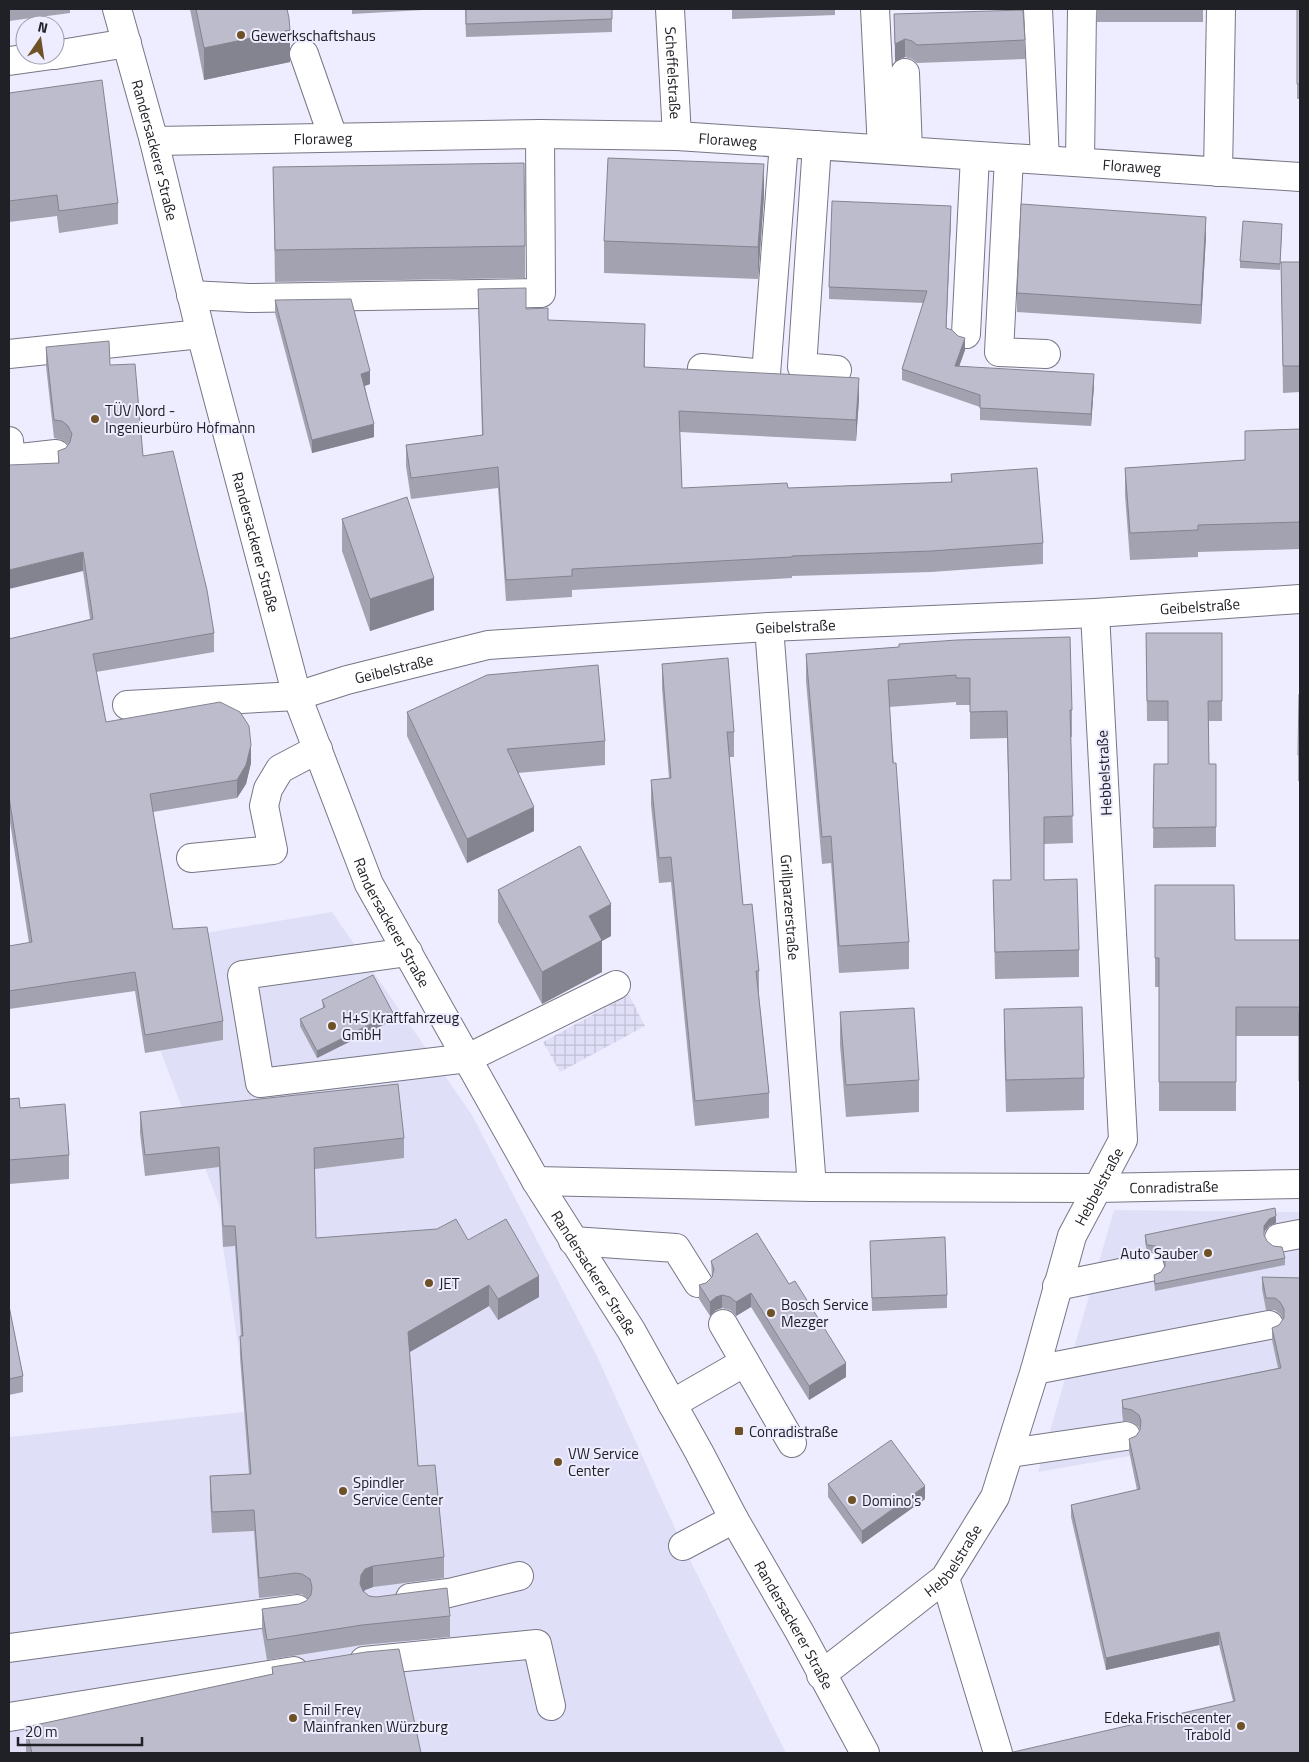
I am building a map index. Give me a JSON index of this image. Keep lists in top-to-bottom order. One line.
{"streets":{"street":["Scheffelstraße","Floraweg","Randersackerer Straße","Geibelstraße","Hebbelstraße","Grillparzerstraße","Conradistraße"]},"crossings":[["Scheffelstraße","Floraweg"],["Floraweg","Randersackerer Straße"],["Randersackerer Straße","Geibelstraße"],["Randersackerer Straße","Hebbelstraße"],["Randersackerer Straße","Conradistraße"],["Geibelstraße","Hebbelstraße"],["Geibelstraße","Grillparzerstraße"],["Hebbelstraße","Conradistraße"],["Grillparzerstraße","Conradistraße"]],"places":{"other":["Gewerkschaftshaus","TÜV Nord - Ingenieurbüro Hofmann","H+S Kraftfahrzeug GmbH","Auto Sauber","JET","Bosch Service Mezger","VW Service Center","Spindler Service Center","Domino's","Emil Frey Mainfranken Würzburg","Edeka Frischecenter Trabold"],"transit":["Conradistraße"]},"scale_bar":"20 m","north":"top"}
